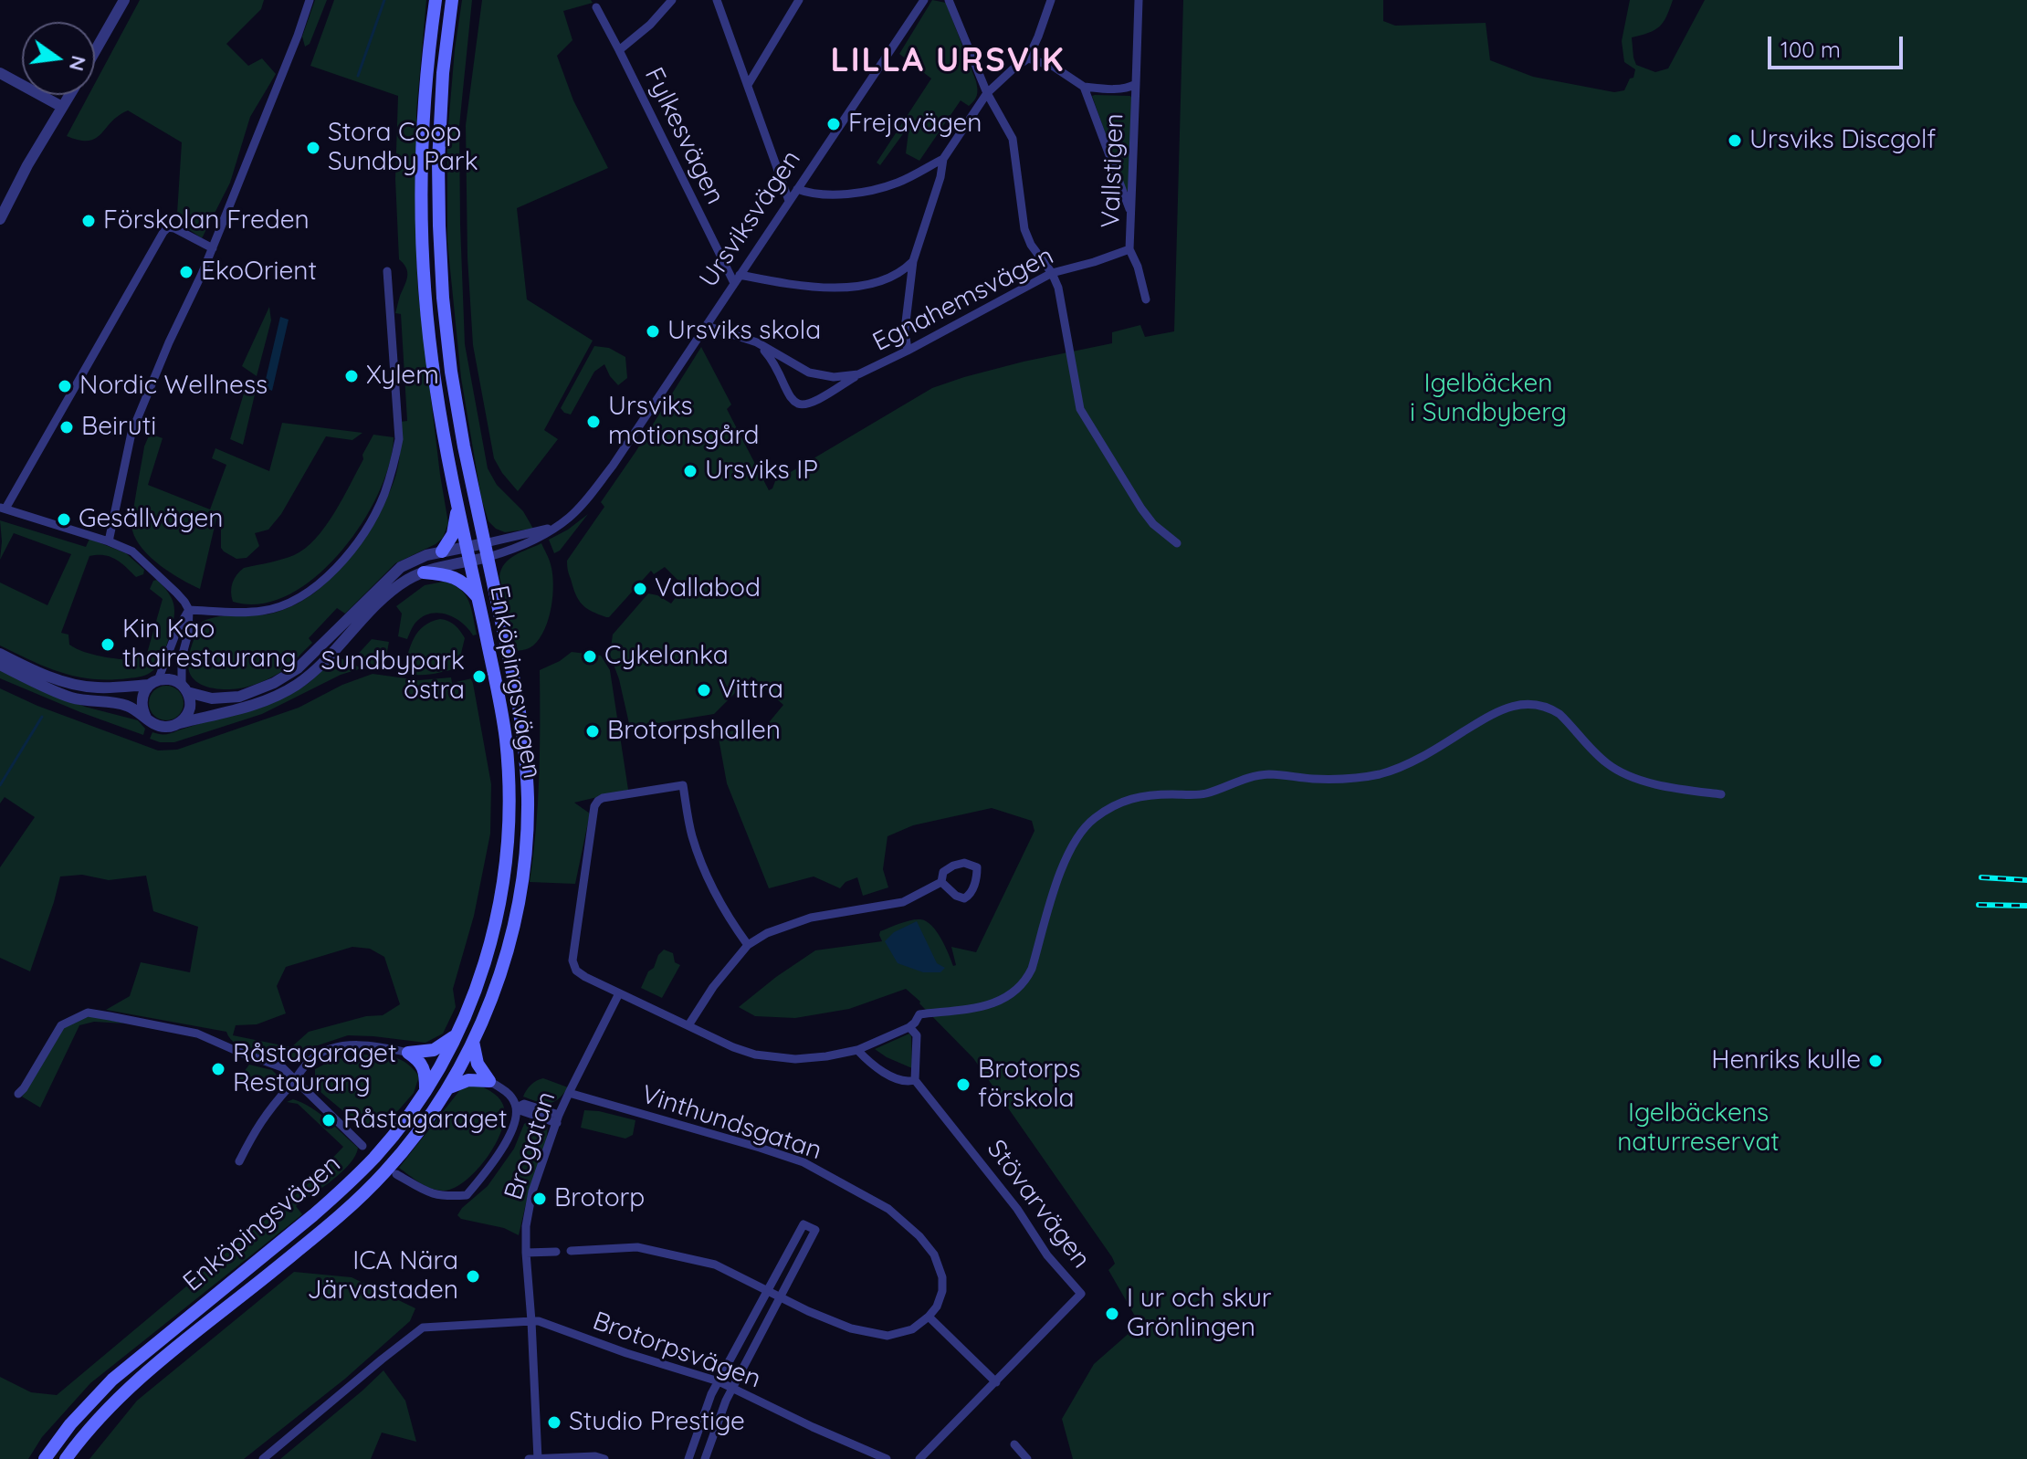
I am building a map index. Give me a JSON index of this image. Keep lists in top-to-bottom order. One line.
{"streets":{"main road":["Enköpingsvägen"],"street":["Fylkesvägen","Vallstigen","Ursviksvägen","Egnahemsvägen","Vinthundsgatan","Brogatan","Stövarvägen","Brotorpsvägen"]},"crossings":[["Fylkesvägen","Ursviksvägen"],["Vallstigen","Egnahemsvägen"],["Ursviksvägen","Egnahemsvägen"],["Ursviksvägen","Enköpingsvägen"],["Vinthundsgatan","Brogatan"],["Brogatan","Brotorpsvägen"]],"districts":["LILLA URSVIK"],"parks":["Igelbäcken i Sundbyberg","Igelbäckens naturreservat"],"places":["Frejavägen","Ursviks Discgolf","Stora Coop Sundby Park","Förskolan Freden","EkoOrient","Ursviks skola","Xylem","Nordic Wellness","Ursviks motionsgård","Beiruti","Ursviks IP","Gesällvägen","Vallabod","Kin Kao thairestaurang","Cykelanka","Sundbypark östra","Vittra","Brotorpshallen","Henriks kulle","Råstagaraget Restaurang","Brotorps förskola","Råstagaraget","Brotorp","ICA Nära Järvastaden","I ur och skur Grönlingen","Studio Prestige"],"scale_bar":"100 m","north":"right"}
